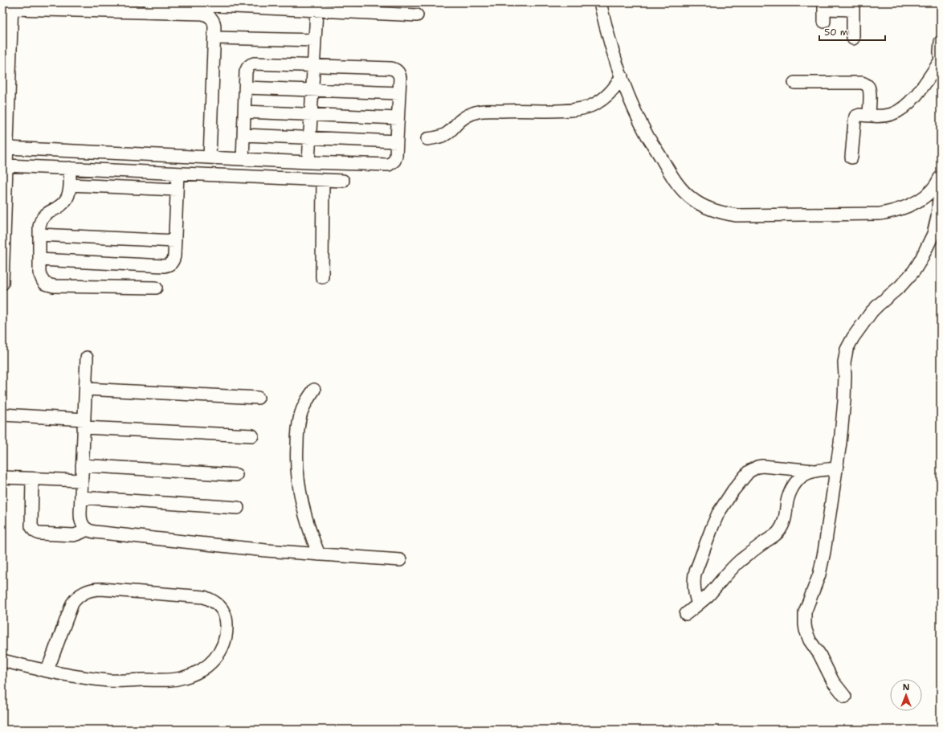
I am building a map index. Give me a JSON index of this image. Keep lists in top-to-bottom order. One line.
{"scale_bar":"50 m","north":"top"}
